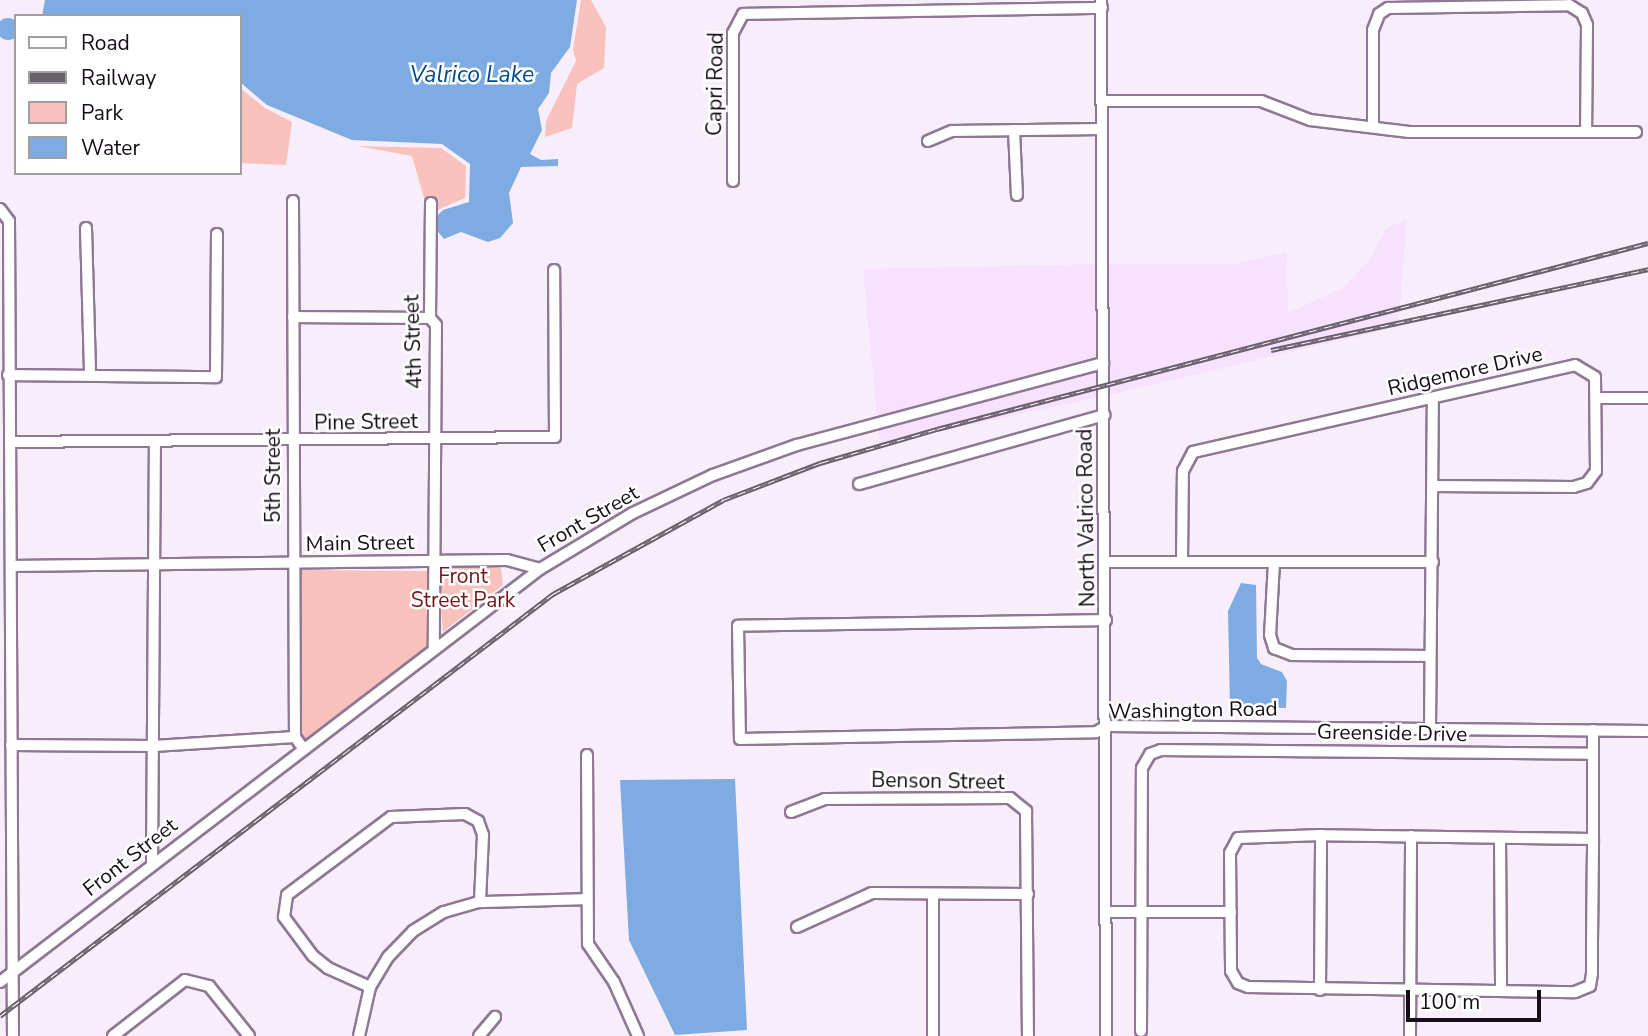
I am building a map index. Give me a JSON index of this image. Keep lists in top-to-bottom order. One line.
{"streets":{"street":["Capri Road","4th Street","Ridgemore Drive","Pine Street","5th Street","North Valrico Road","Front Street","Main Street","Washington Road","Greenside Drive","Benson Street"]},"crossings":[["Capri Road","North Valrico Road"],["4th Street","Pine Street"],["4th Street","Front Street"],["4th Street","Main Street"],["Pine Street","5th Street"],["5th Street","Main Street"],["North Valrico Road","Front Street"],["North Valrico Road","Washington Road"],["Front Street","Main Street"]],"water":["Valrico Lake"],"parks":["Front Street Park"],"legend":["Road","Railway","Park","Water"],"scale_bar":"100 m"}
